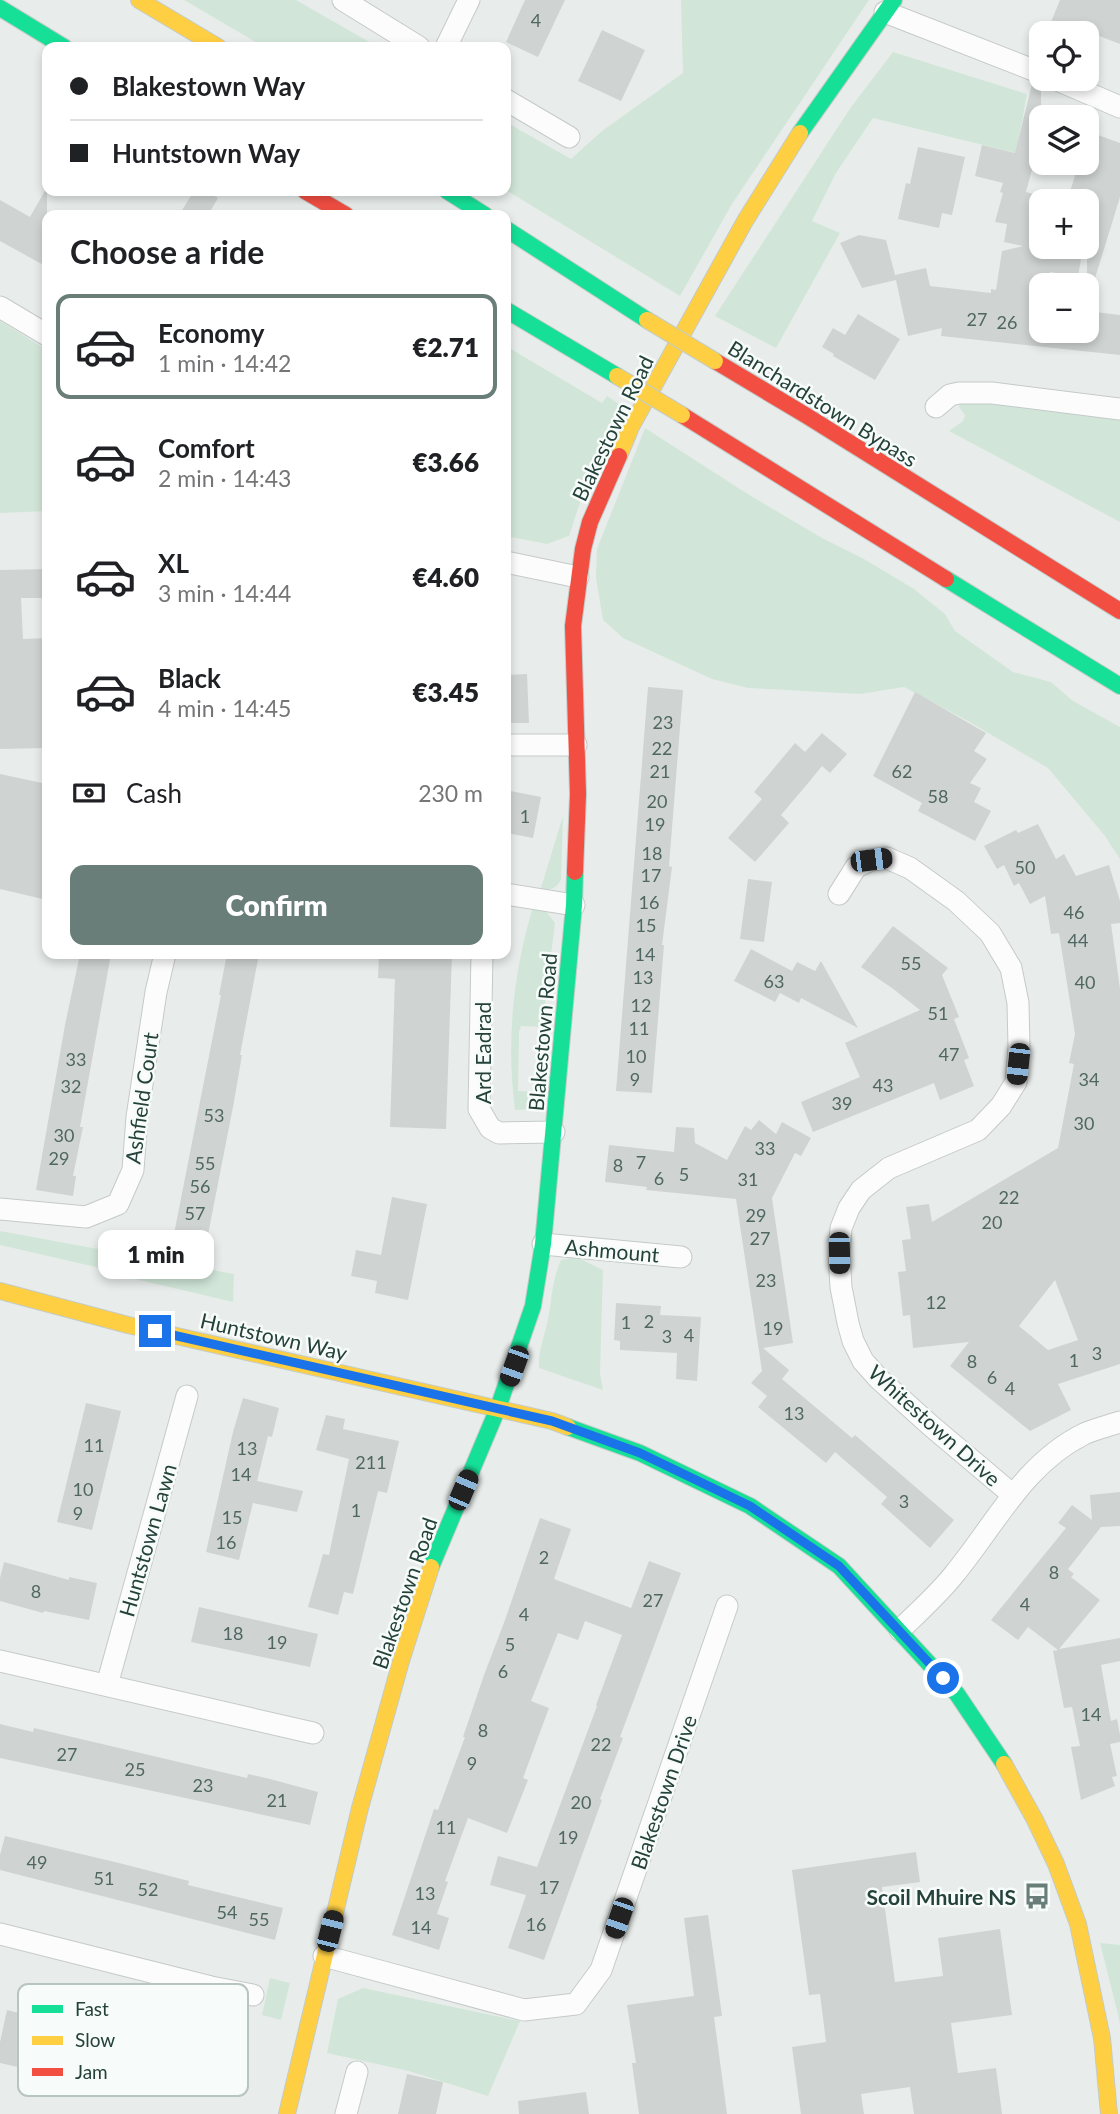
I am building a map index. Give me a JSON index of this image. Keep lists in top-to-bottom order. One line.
{"streets":{"main road":["Blanchardstown Bypass","Blakestown Road","Huntstown Way"],"street":["Ard Eadrad","Ashfield Court","Ashmount","Whitestown Drive","Huntstown Lawn","Blakestown Drive"]},"crossings":[["Blakestown Road","Ard Eadrad"],["Blakestown Road","Ashmount"],["Blakestown Road","Huntstown Way"],["Blakestown Road","Blakestown Drive"]],"places":{"bus stop":["Scoil Mhuire NS"]},"house_numbers":["4","27","26","23","22","21","62","58","20","1","19","18","50","17","16","46","15","44","14","55","13","63","40","12","51","11","47","10","33","9","34","43","32","39","53","30","30","33","29","7","55","8","5","6","31","56","22","57","29","20","27","23","12","2","1","19","4","3","3","1","8","6","4","13","11","13","211","14","10","3","1","9","15","16","2","8","8","27","4","4","18","19","5","6","14","8","22","27","9","25","23","21","20","11","19","49","51","17","52","13","54","55","16","14"],"legend":["Fast","Slow","Jam"],"page":{"map_buttons":["+","−"],"banner":["Blakestown Way","Huntstown Way"],"heading":"Choose a ride","list":[{"name":"Economy","note":"1 min · 14:42","value":"€2.71"},{"name":"Comfort","note":"2 min · 14:43","value":"€3.66"},{"name":"XL","note":"3 min · 14:44","value":"€4.60"},{"name":"Black","note":"4 min · 14:45","value":"€3.45"}],"pay":["Cash","230 m"],"buttons":"Confirm","bubble":"1 min"}}
